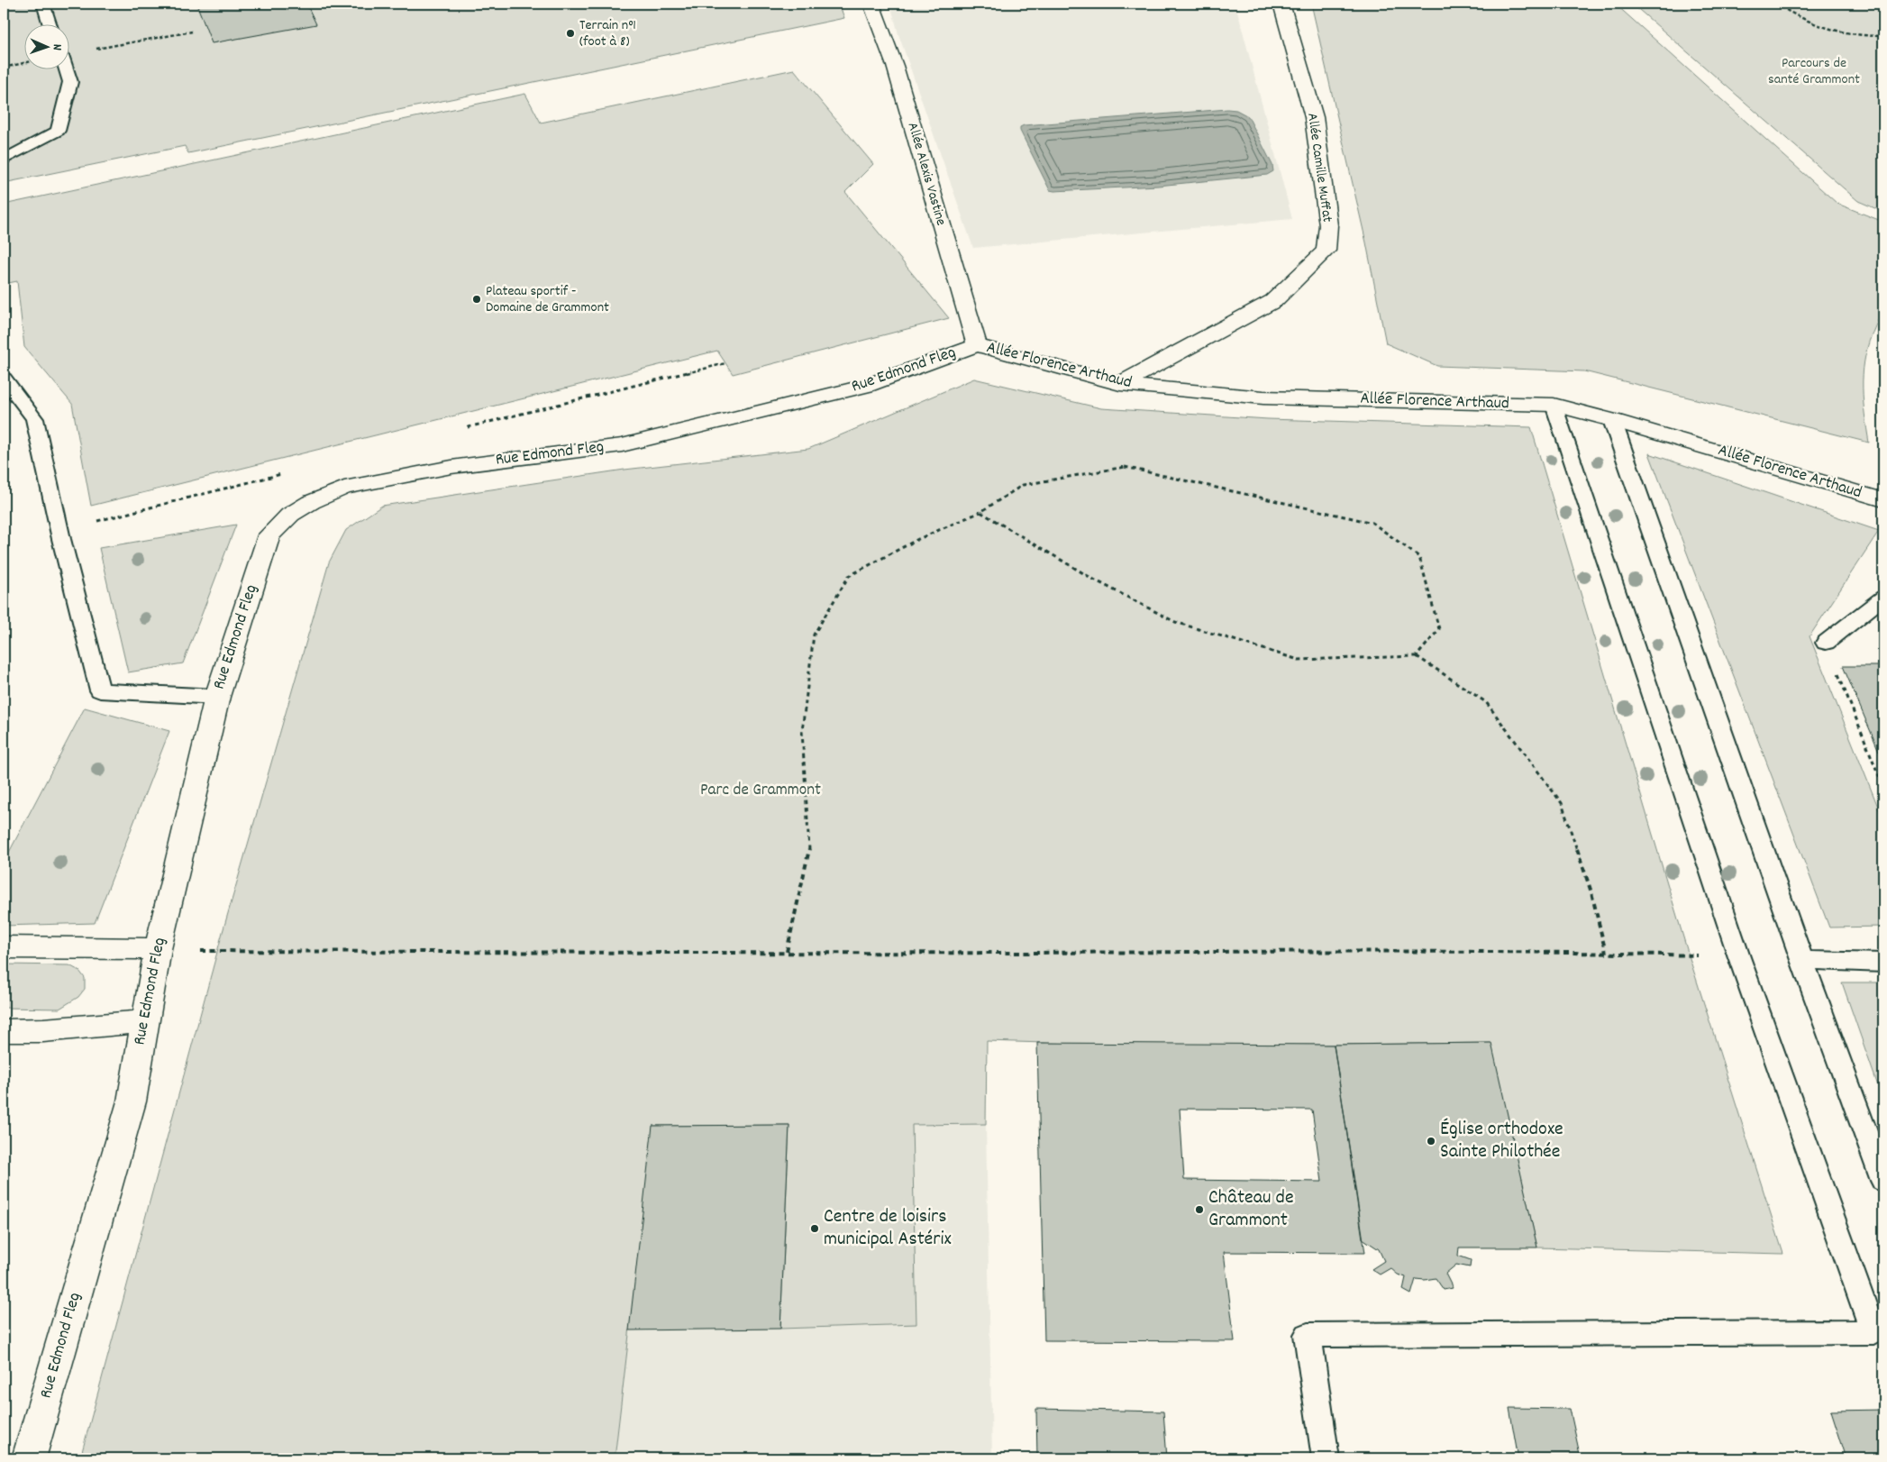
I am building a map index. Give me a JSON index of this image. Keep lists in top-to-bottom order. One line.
{"streets":{"street":["Allée Camille Muffat","Allée Alexis Vastine","Allée Florence Arthaud","Rue Edmond Fleg"]},"crossings":[["Allée Camille Muffat","Allée Florence Arthaud"],["Allée Alexis Vastine","Allée Florence Arthaud"],["Allée Alexis Vastine","Rue Edmond Fleg"],["Allée Florence Arthaud","Rue Edmond Fleg"]],"parks":["Parcours de santé Grammont","Parc de Grammont"],"places":["Terrain n°1 (foot à 8)","Plateau sportif - Domaine de Grammont","Église orthodoxe Sainte Philothée","Château de Grammont","Centre de loisirs municipal Astérix"],"north":"right"}
